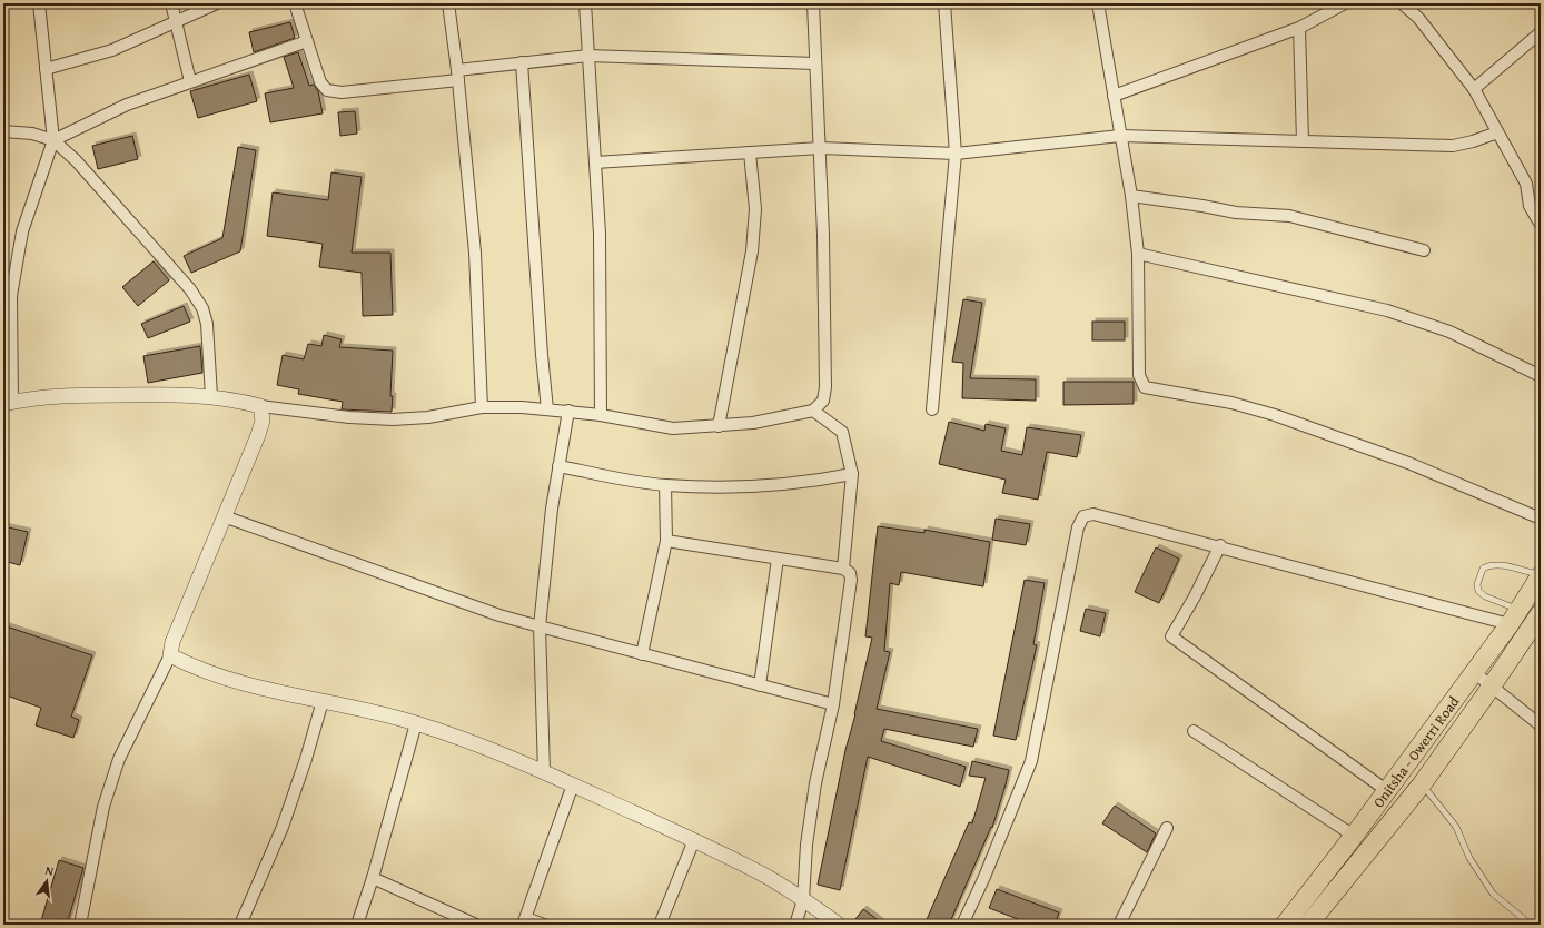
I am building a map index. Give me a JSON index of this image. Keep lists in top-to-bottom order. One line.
{"streets":{"highway":["Onitsha - Owerri Road"]},"north":"top"}
